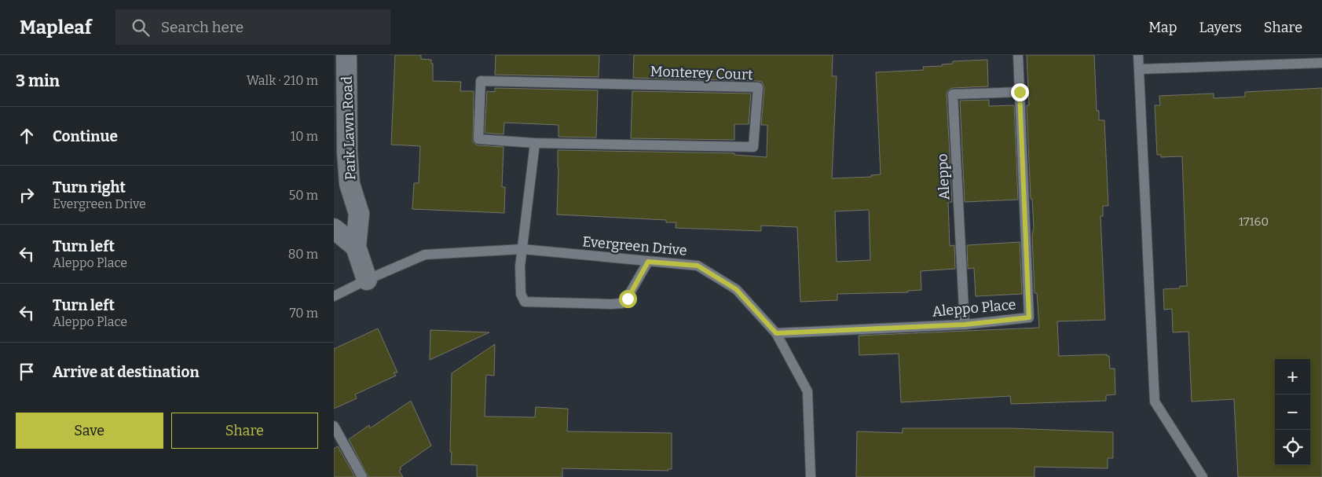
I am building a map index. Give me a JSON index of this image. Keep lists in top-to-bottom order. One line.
{"streets":{"street":["Park Lawn Road"],"lane":["Monterey Court","Aleppo","Evergreen Drive","Aleppo Place"]},"crossings":[["Park Lawn Road","Evergreen Drive"],["Aleppo","Aleppo Place"],["Evergreen Drive","Aleppo Place"]],"house_numbers":["17160"],"page":{"header":"Mapleaf","search":"Search here","nav":["Map","Layers","Share"],"heading":["3 min","Walk · 210 m"],"list":[["Continue","10 m"],["Turn right","Evergreen Drive","50 m"],["Turn left","Aleppo Place","80 m"],["Turn left","Aleppo Place","70 m"],"Arrive at destination"],"map_buttons":["+","−"],"buttons":["Save","Share"]}}
